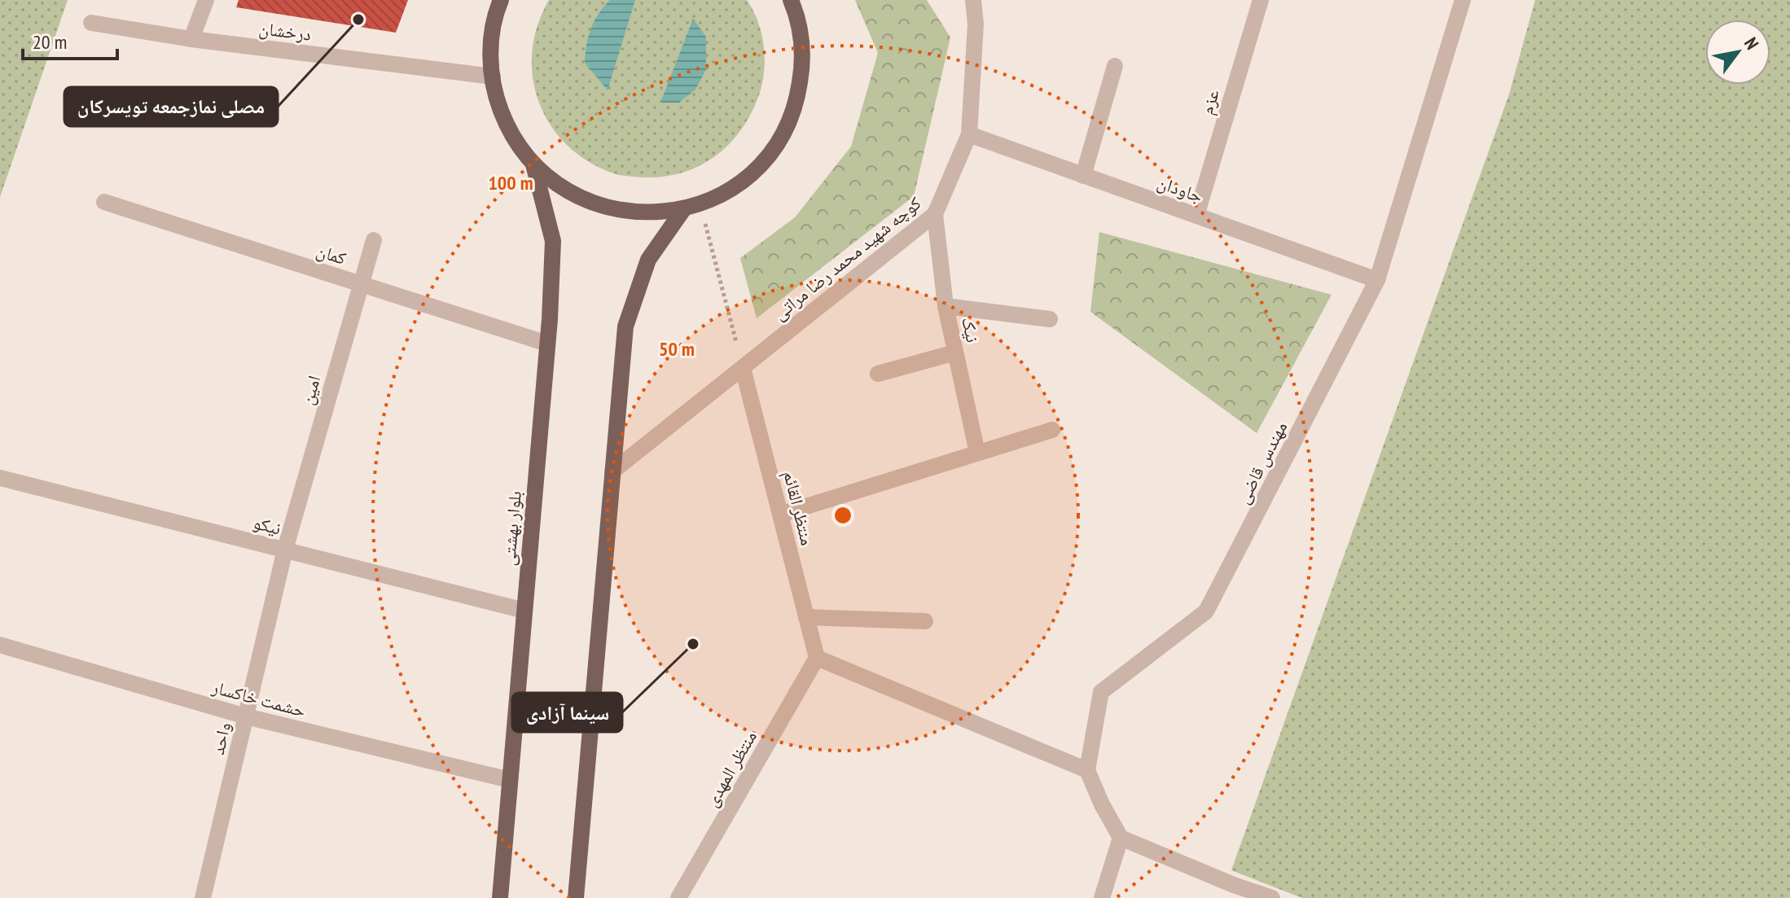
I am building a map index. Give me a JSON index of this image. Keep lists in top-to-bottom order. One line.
{"streets":{"main road":["بلوار بهشتی"],"street":["درخشان","عزم","جاودان","کمان","کوچه شهید محمد رضا مراتی","نیک","امین","مهندس قاضی","منتظر القائم","نیکو","حشمت خاکسار","واحد","منتظر المهدی"]},"crossings":[["عزم","جاودان"],["جاودان","کوچه شهید محمد رضا مراتی"],["جاودان","مهندس قاضی"],["کمان","امین"],["کمان","بلوار بهشتی"],["کوچه شهید محمد رضا مراتی","نیک"],["کوچه شهید محمد رضا مراتی","منتظر القائم"],["امین","نیکو"],["امین","واحد"],["منتظر القائم","منتظر المهدی"],["نیکو","بلوار بهشتی"],["نیکو","واحد"],["بلوار بهشتی","حشمت خاکسار"],["حشمت خاکسار","واحد"]],"places":["مصلی نمازجمعه تویسرکان","سینما آزادی"],"scale_bar":"20 m","north":"top right","rings":["100 m","50 m"]}
